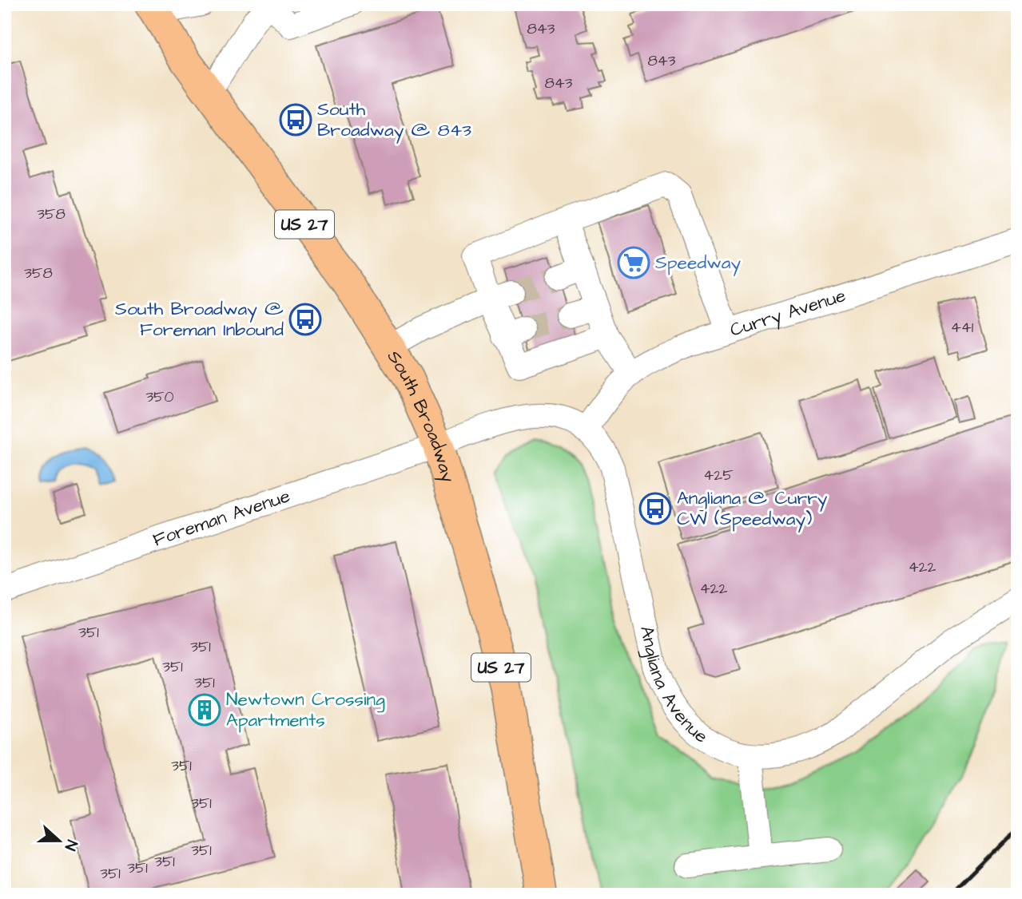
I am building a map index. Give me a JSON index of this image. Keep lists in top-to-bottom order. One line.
{"streets":{"main road":["US 27","South Broadway"],"street":["Curry Avenue","Foreman Avenue","Angliana Avenue"]},"crossings":[["Curry Avenue","Angliana Avenue"],["South Broadway","Foreman Avenue"],["South Broadway","Angliana Avenue"],["Foreman Avenue","Angliana Avenue"]],"places":{"bus stop":["South Broadway @ 843","South Broadway @ Foreman Inbound","Angliana @ Curry CW (Speedway)"],"supermarket":["Speedway"],"building":["Newtown Crossing Apartments"]},"house_numbers":["843","843","843","358","358","441","350","425","422","422","351","351","351","351","351","351","351","351","351","351"],"north":"right"}
